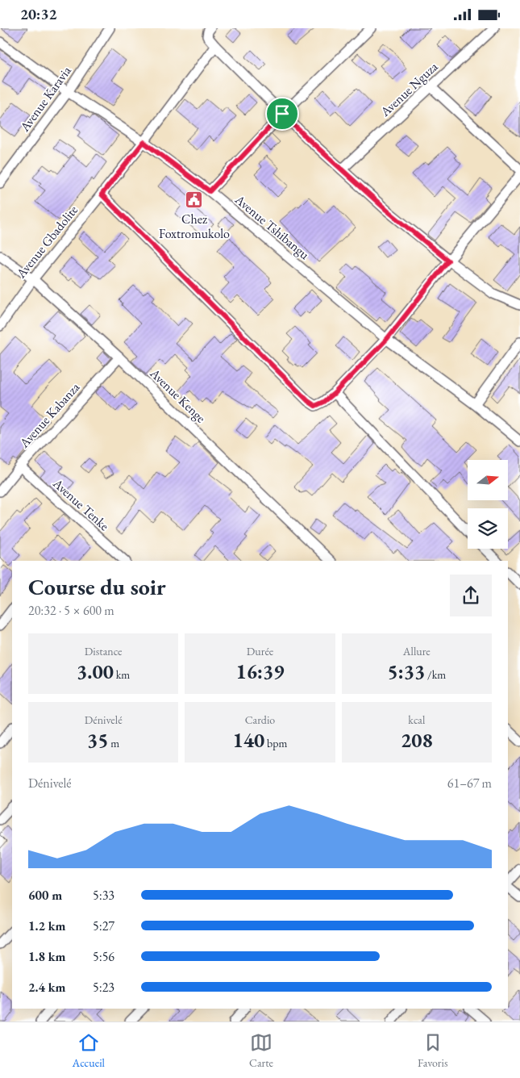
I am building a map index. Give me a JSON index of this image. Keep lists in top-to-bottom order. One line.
{"streets":{"street":["Avenue Nguza","Avenue Karavia","Avenue Tshibangu","Avenue Gbadolite","Avenue Kenge","Avenue Kabanza","Avenue Tenke"]},"crossings":[["Avenue Karavia","Avenue Tshibangu"],["Avenue Tshibangu","Avenue Gbadolite"],["Avenue Gbadolite","Avenue Kenge"],["Avenue Kenge","Avenue Kabanza"],["Avenue Kabanza","Avenue Tenke"]],"places":{"public building":["Chez Foxtromukolo"]},"north":"right","page":{"status":"20:32","heading":["Course du soir","20:32 · 5 × 600 m"],"stats":[["Distance","3.00 km"],["Durée","16:39"],["Allure","5:33 /km"],["Dénivelé","35 m"],["Cardio","140 bpm"],["kcal","208"]],"chart":["Dénivelé","61–67 m"],"list":[{"name":"600 m","note":"5:33"},{"name":"1.2 km","note":"5:27"},{"name":"1.8 km","note":"5:56"},{"name":"2.4 km","note":"5:23"}],"tabs":["Accueil","Carte","Favoris"]}}
